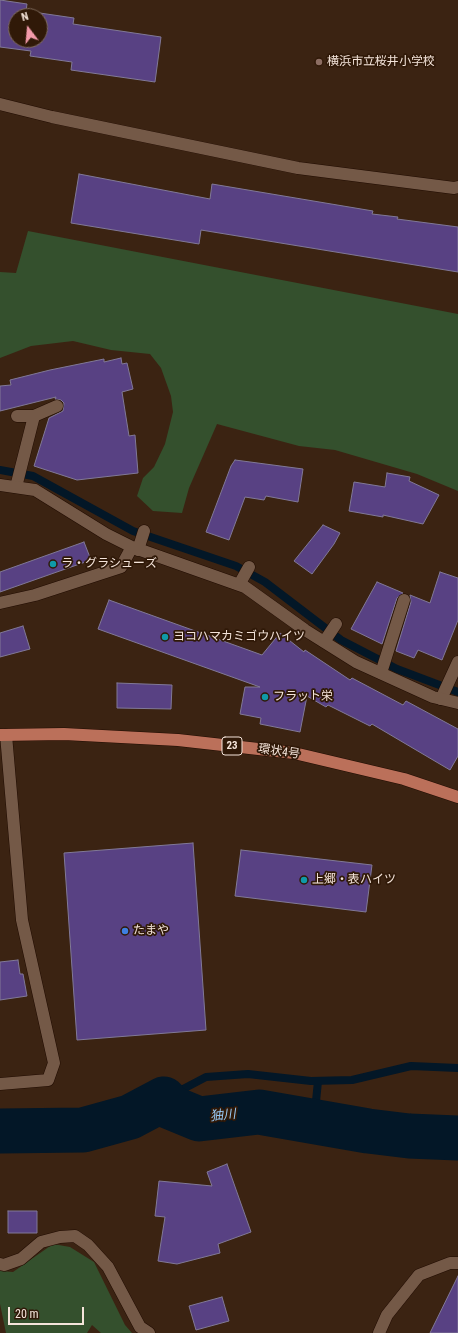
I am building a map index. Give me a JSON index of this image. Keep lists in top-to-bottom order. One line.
{"streets":{"main road":["23","環状4号"]},"water":["㹨川"],"places":["横浜市立桜井小学校","ラ・グラシューズ","ヨコハマカミゴウハイツ","フラット栄","上郷・表ハイツ","たまや"],"scale_bar":"20 m","north":"top"}
